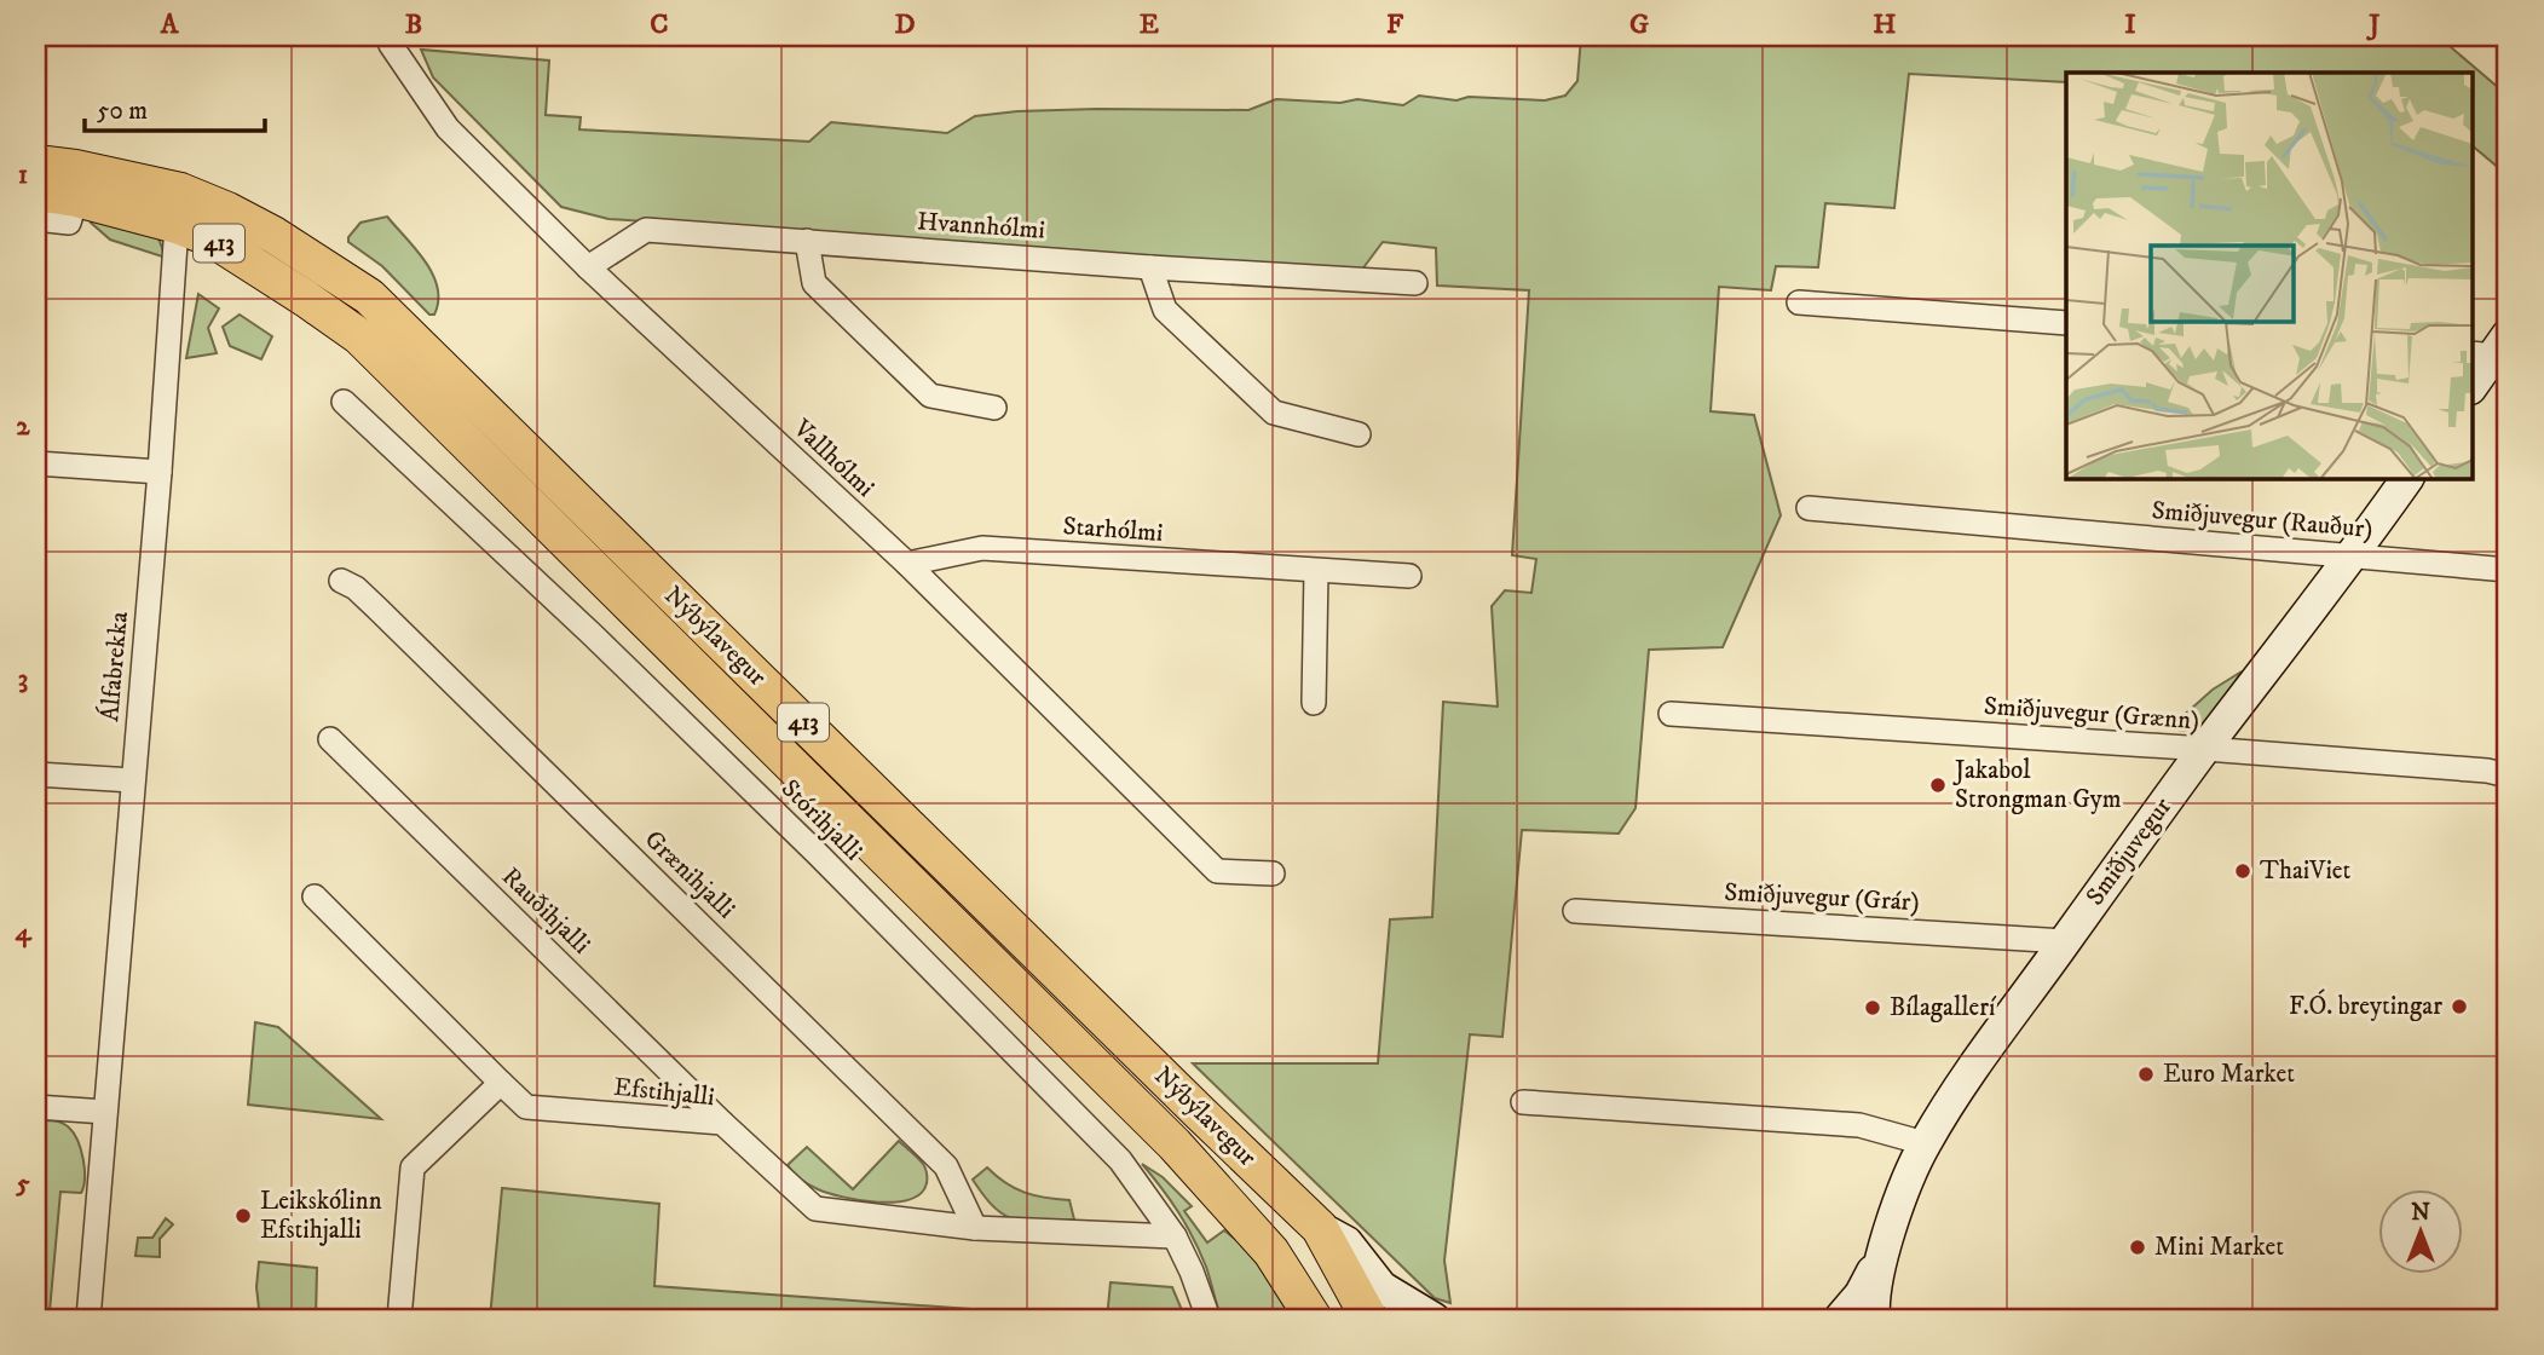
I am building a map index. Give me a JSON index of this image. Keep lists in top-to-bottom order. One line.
{"streets":{"main road":["413","Nýbýlavegur"],"street":["Hvannhólmi","Vallhólmi","Smiðjuvegur (Rauður)","Starhólmi","Álfabrekka","Smiðjuvegur (Grænn)","Stórihjalli","Smiðjuvegur","Grænihjalli","Smiðjuvegur (Grár)","Rauðihjalli","Efstihjalli"]},"crossings":[["Hvannhólmi","Vallhólmi"],["Vallhólmi","Starhólmi"],["Smiðjuvegur (Rauður)","Smiðjuvegur"],["Nýbýlavegur","Álfabrekka"],["Smiðjuvegur (Grænn)","Smiðjuvegur"],["Stórihjalli","Efstihjalli"],["Smiðjuvegur","Smiðjuvegur (Grár)"],["Grænihjalli","Efstihjalli"],["Rauðihjalli","Efstihjalli"]],"places":["Jakabol Strongman Gym","ThaiViet","F.Ó. breytingar","Bílagallerí","Euro Market","Leikskólinn Efstihjalli","Mini Market"],"scale_bar":"50 m","north":"top","grid":{"columns":["A","B","C","D","E","F","G","H","I","J"],"rows":["1","2","3","4","5"]}}
